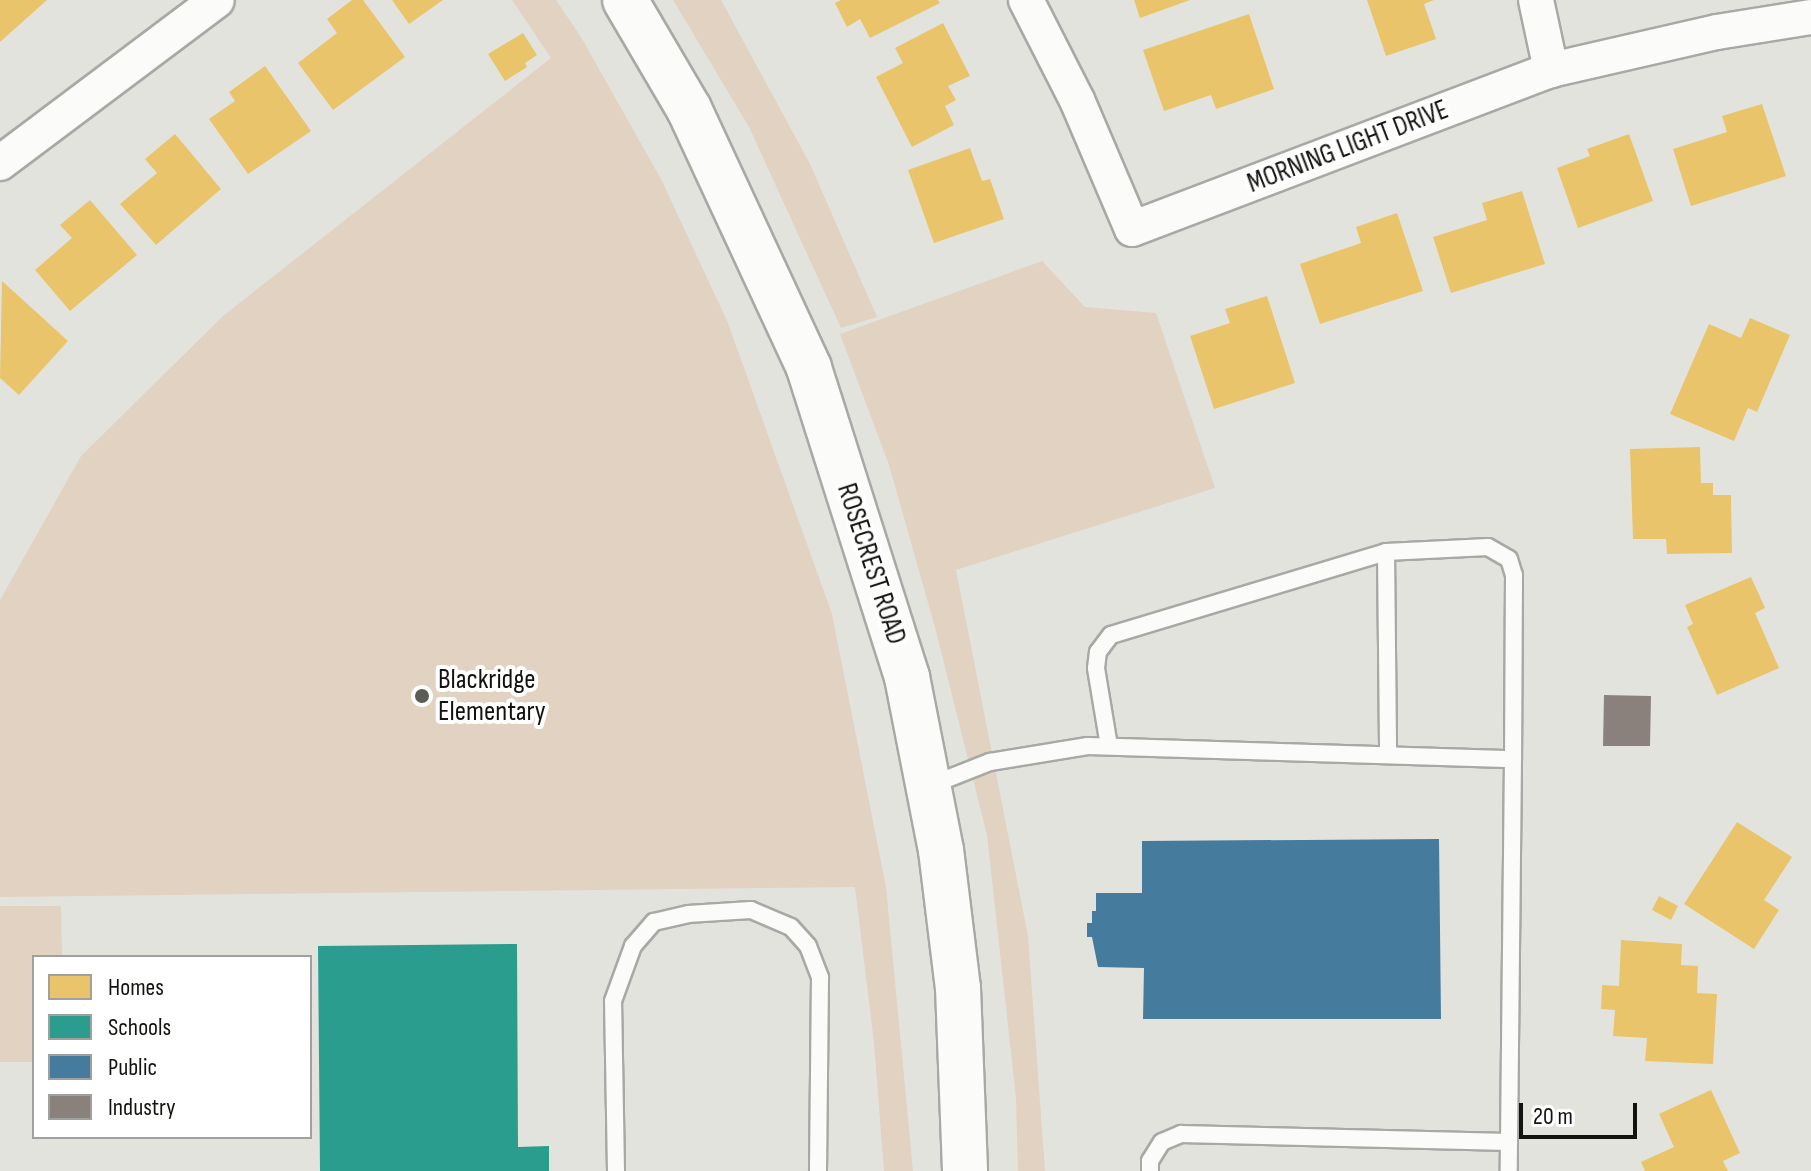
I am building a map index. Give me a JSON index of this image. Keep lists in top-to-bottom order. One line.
{"streets":{"main road":["ROSECREST ROAD"],"street":["MORNING LIGHT DRIVE"]},"places":["Blackridge Elementary"],"legend":["Homes","Schools","Public","Industry"],"scale_bar":"20 m"}
